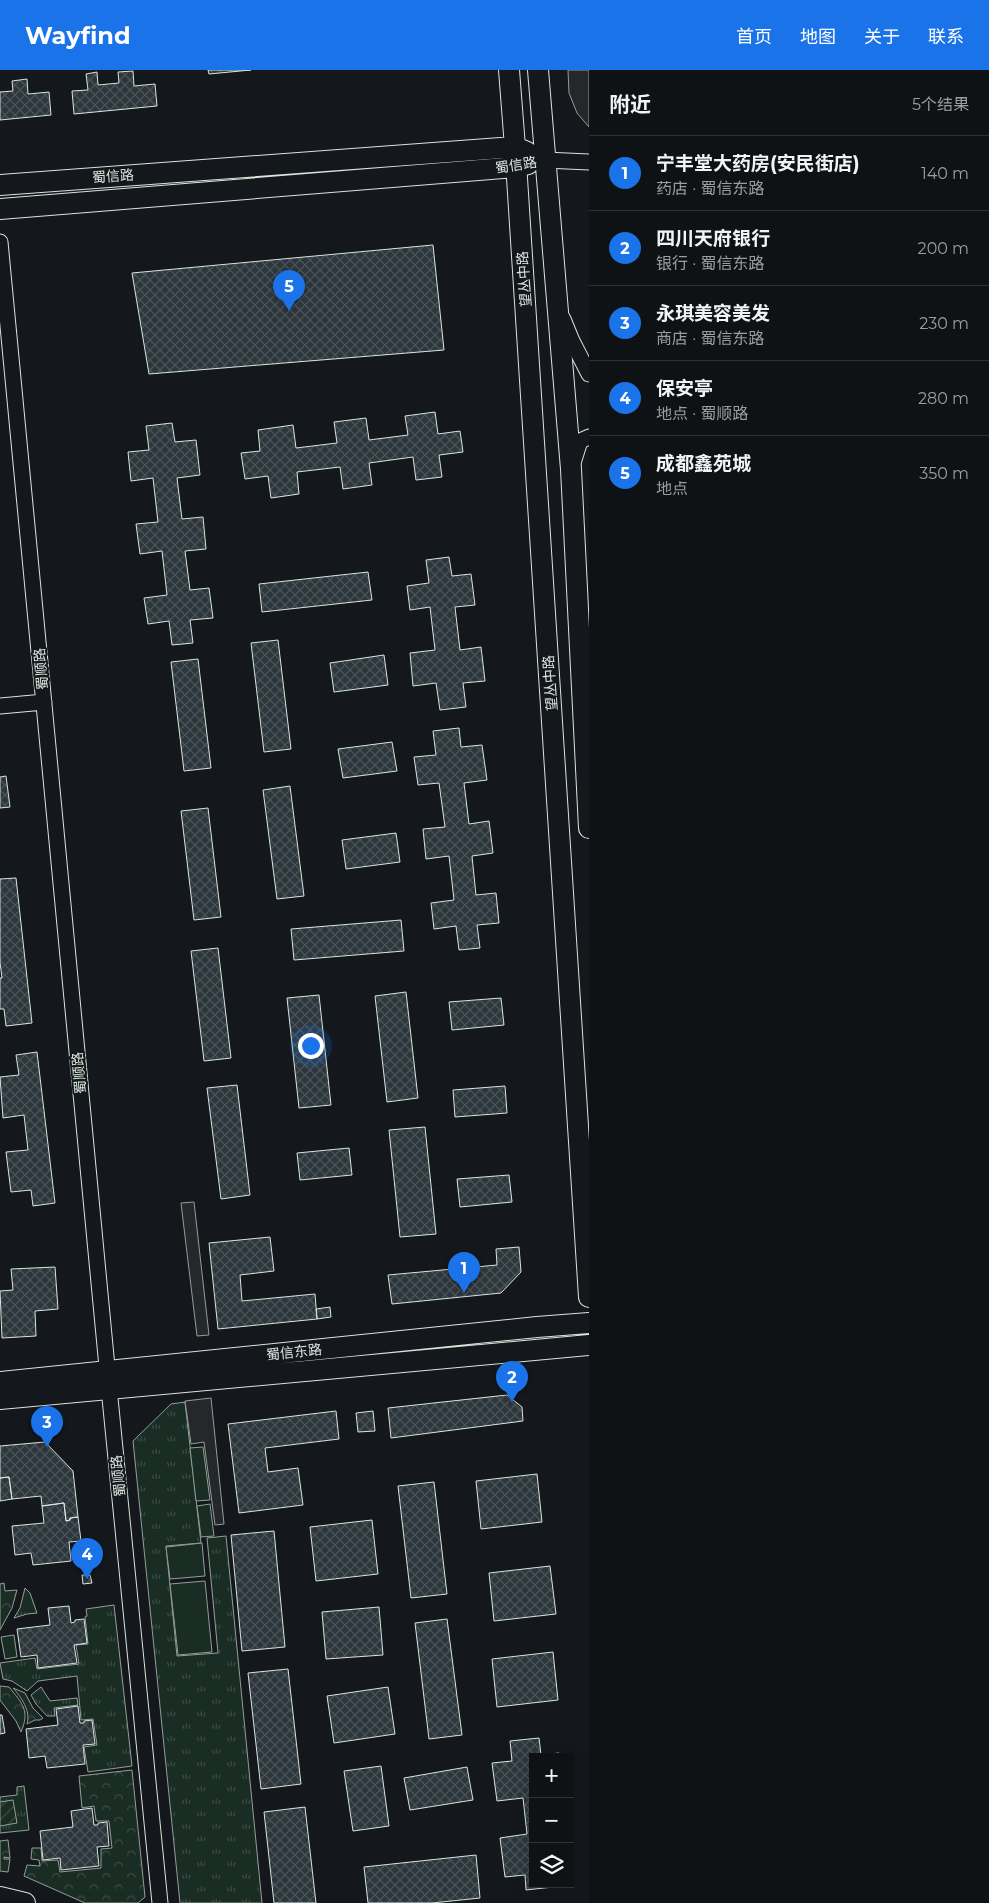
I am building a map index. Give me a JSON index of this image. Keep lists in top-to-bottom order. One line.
{"streets":{"main road":["蜀信路","望丛中路","蜀信东路"],"street":["蜀顺路"]},"crossings":[["蜀信路","望丛中路"],["蜀顺路","蜀信东路"]],"page":{"header":"Wayfind","nav":["首页","地图","关于","联系"],"heading":["附近","5个结果"],"list":[{"mark":"1","name":"宁丰堂大药房(安民街店)","note":"药店 · 蜀信东路","value":"140 m"},{"mark":"2","name":"四川天府银行","note":"银行 · 蜀信东路","value":"200 m"},{"mark":"3","name":"永琪美容美发","note":"商店 · 蜀信东路","value":"230 m"},{"mark":"4","name":"保安亭","note":"地点 · 蜀顺路","value":"280 m"},{"mark":"5","name":"成都鑫苑城","note":"地点","value":"350 m"}],"pins":["5","1","2","3","4"],"map_buttons":["+","−"]}}
